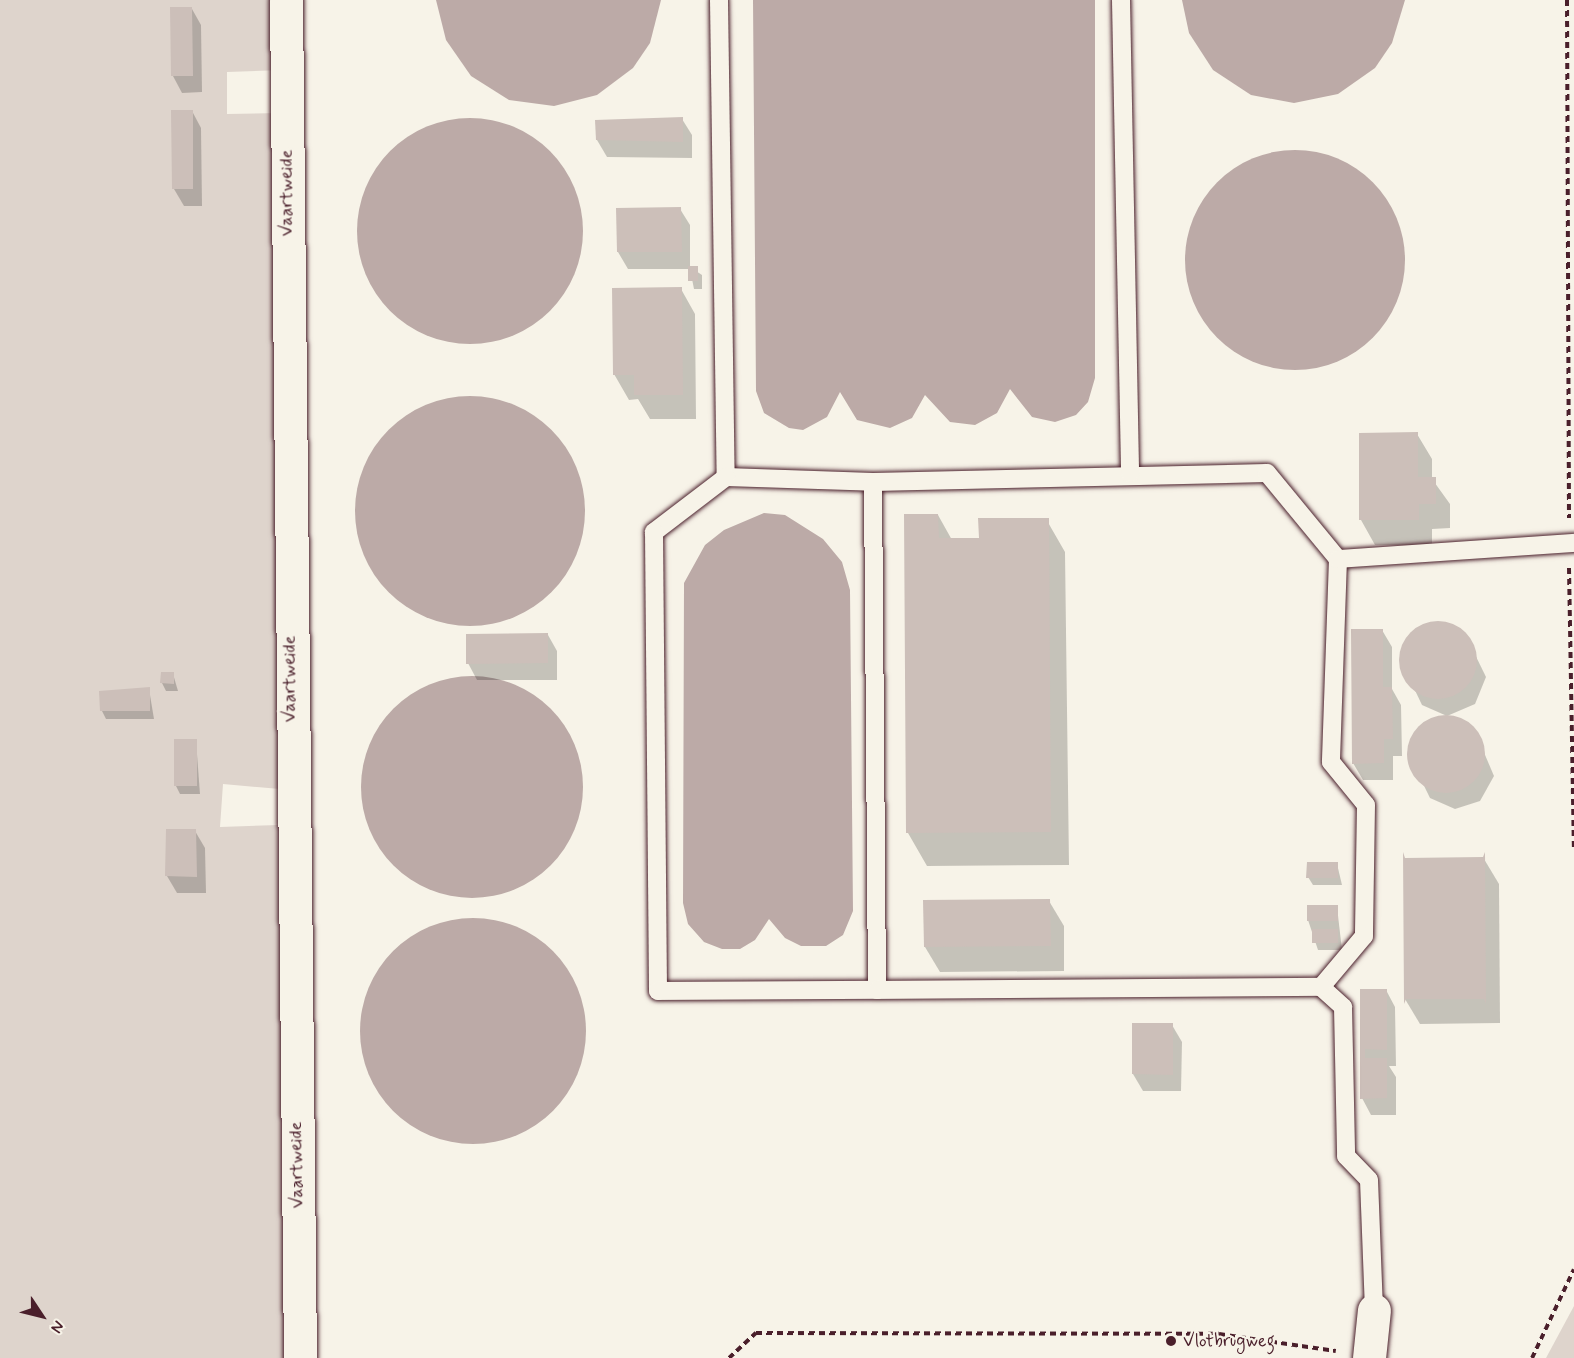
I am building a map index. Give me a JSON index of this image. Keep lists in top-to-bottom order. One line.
{"streets":{"street":["Vaartweide"]},"places":["Vlotbrugweg"],"north":"bottom right"}
